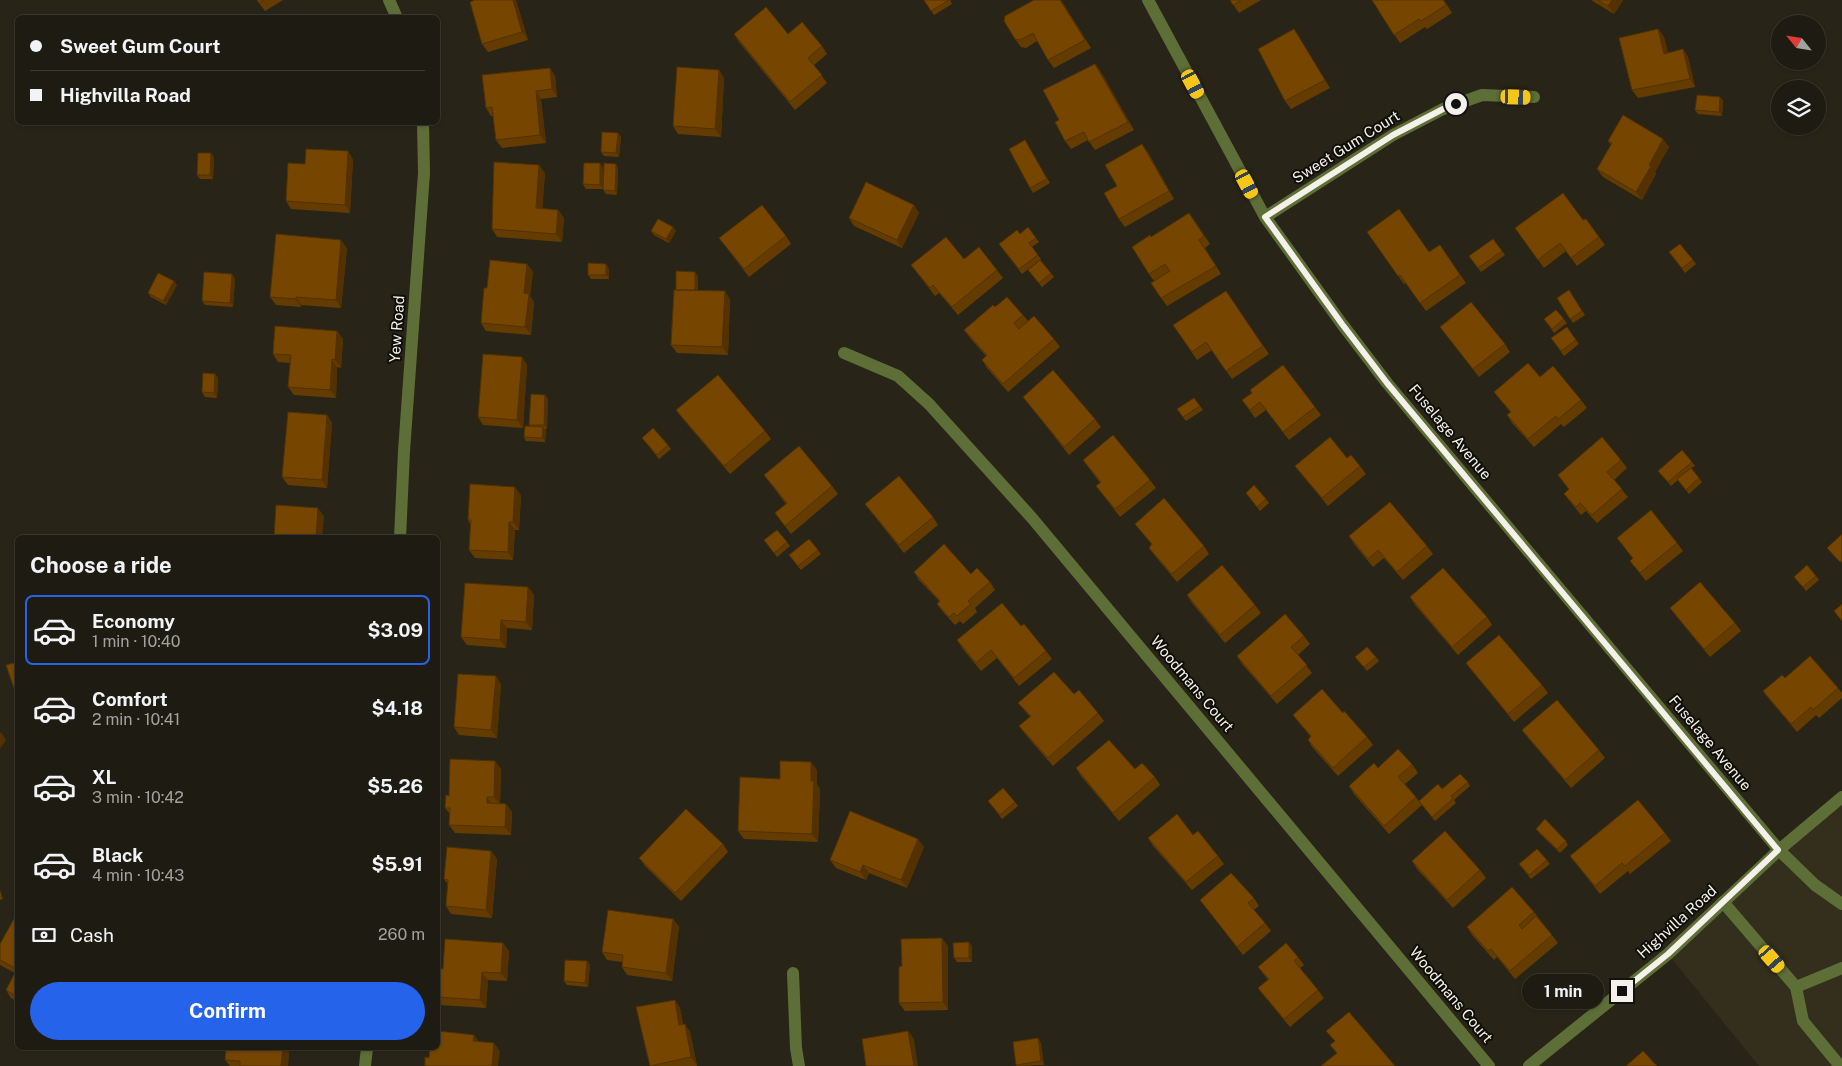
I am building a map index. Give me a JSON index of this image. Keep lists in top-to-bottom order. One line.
{"streets":{"street":["Sweet Gum Court","Yew Road","Fuselage Avenue","Woodmans Court","Highvilla Road"]},"crossings":[["Sweet Gum Court","Fuselage Avenue"],["Fuselage Avenue","Highvilla Road"]],"north":"top left","page":{"banner":["Sweet Gum Court","Highvilla Road"],"heading":"Choose a ride","list":[{"name":"Economy","note":"1 min · 10:40","value":"$3.09"},{"name":"Comfort","note":"2 min · 10:41","value":"$4.18"},{"name":"XL","note":"3 min · 10:42","value":"$5.26"},{"name":"Black","note":"4 min · 10:43","value":"$5.91"}],"pay":["Cash","260 m"],"buttons":"Confirm","bubble":"1 min"}}
